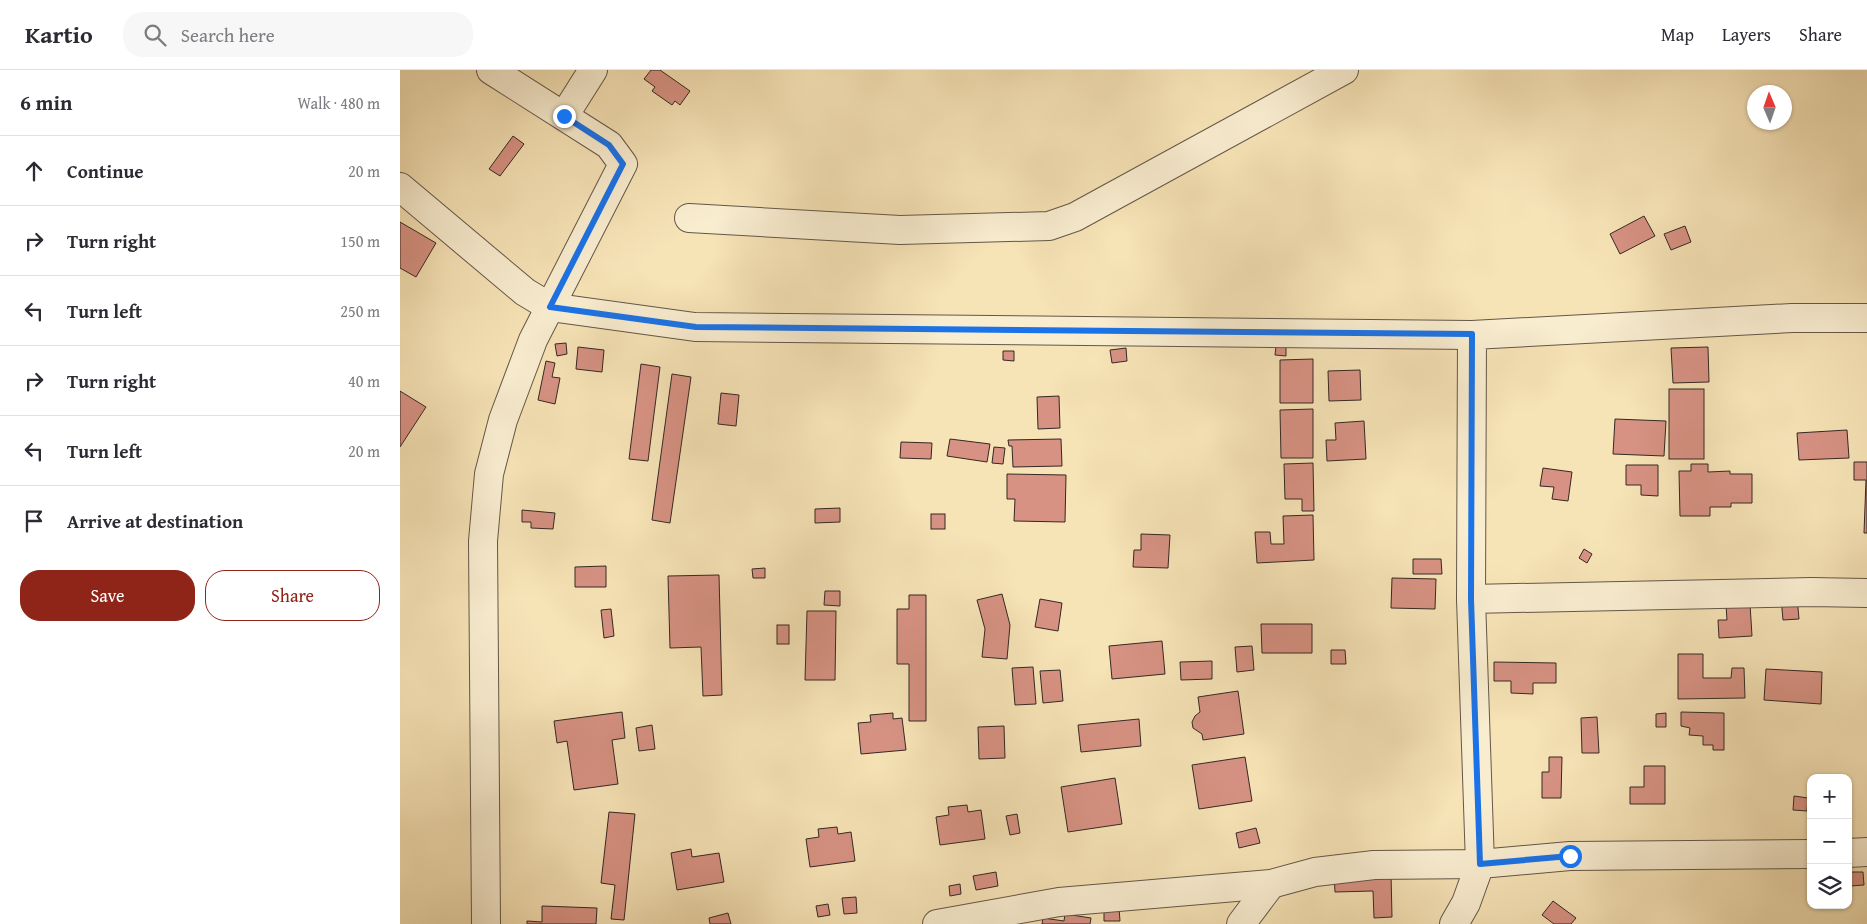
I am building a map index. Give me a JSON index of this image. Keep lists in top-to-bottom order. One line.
{"north":"top","page":{"header":"Kartio","search":"Search here","nav":["Map","Layers","Share"],"heading":["6 min","Walk · 480 m"],"list":[["Continue","20 m"],["Turn right","150 m"],["Turn left","250 m"],["Turn right","40 m"],["Turn left","20 m"],"Arrive at destination"],"buttons":["Save","Share"],"map_buttons":["+","−"]}}
